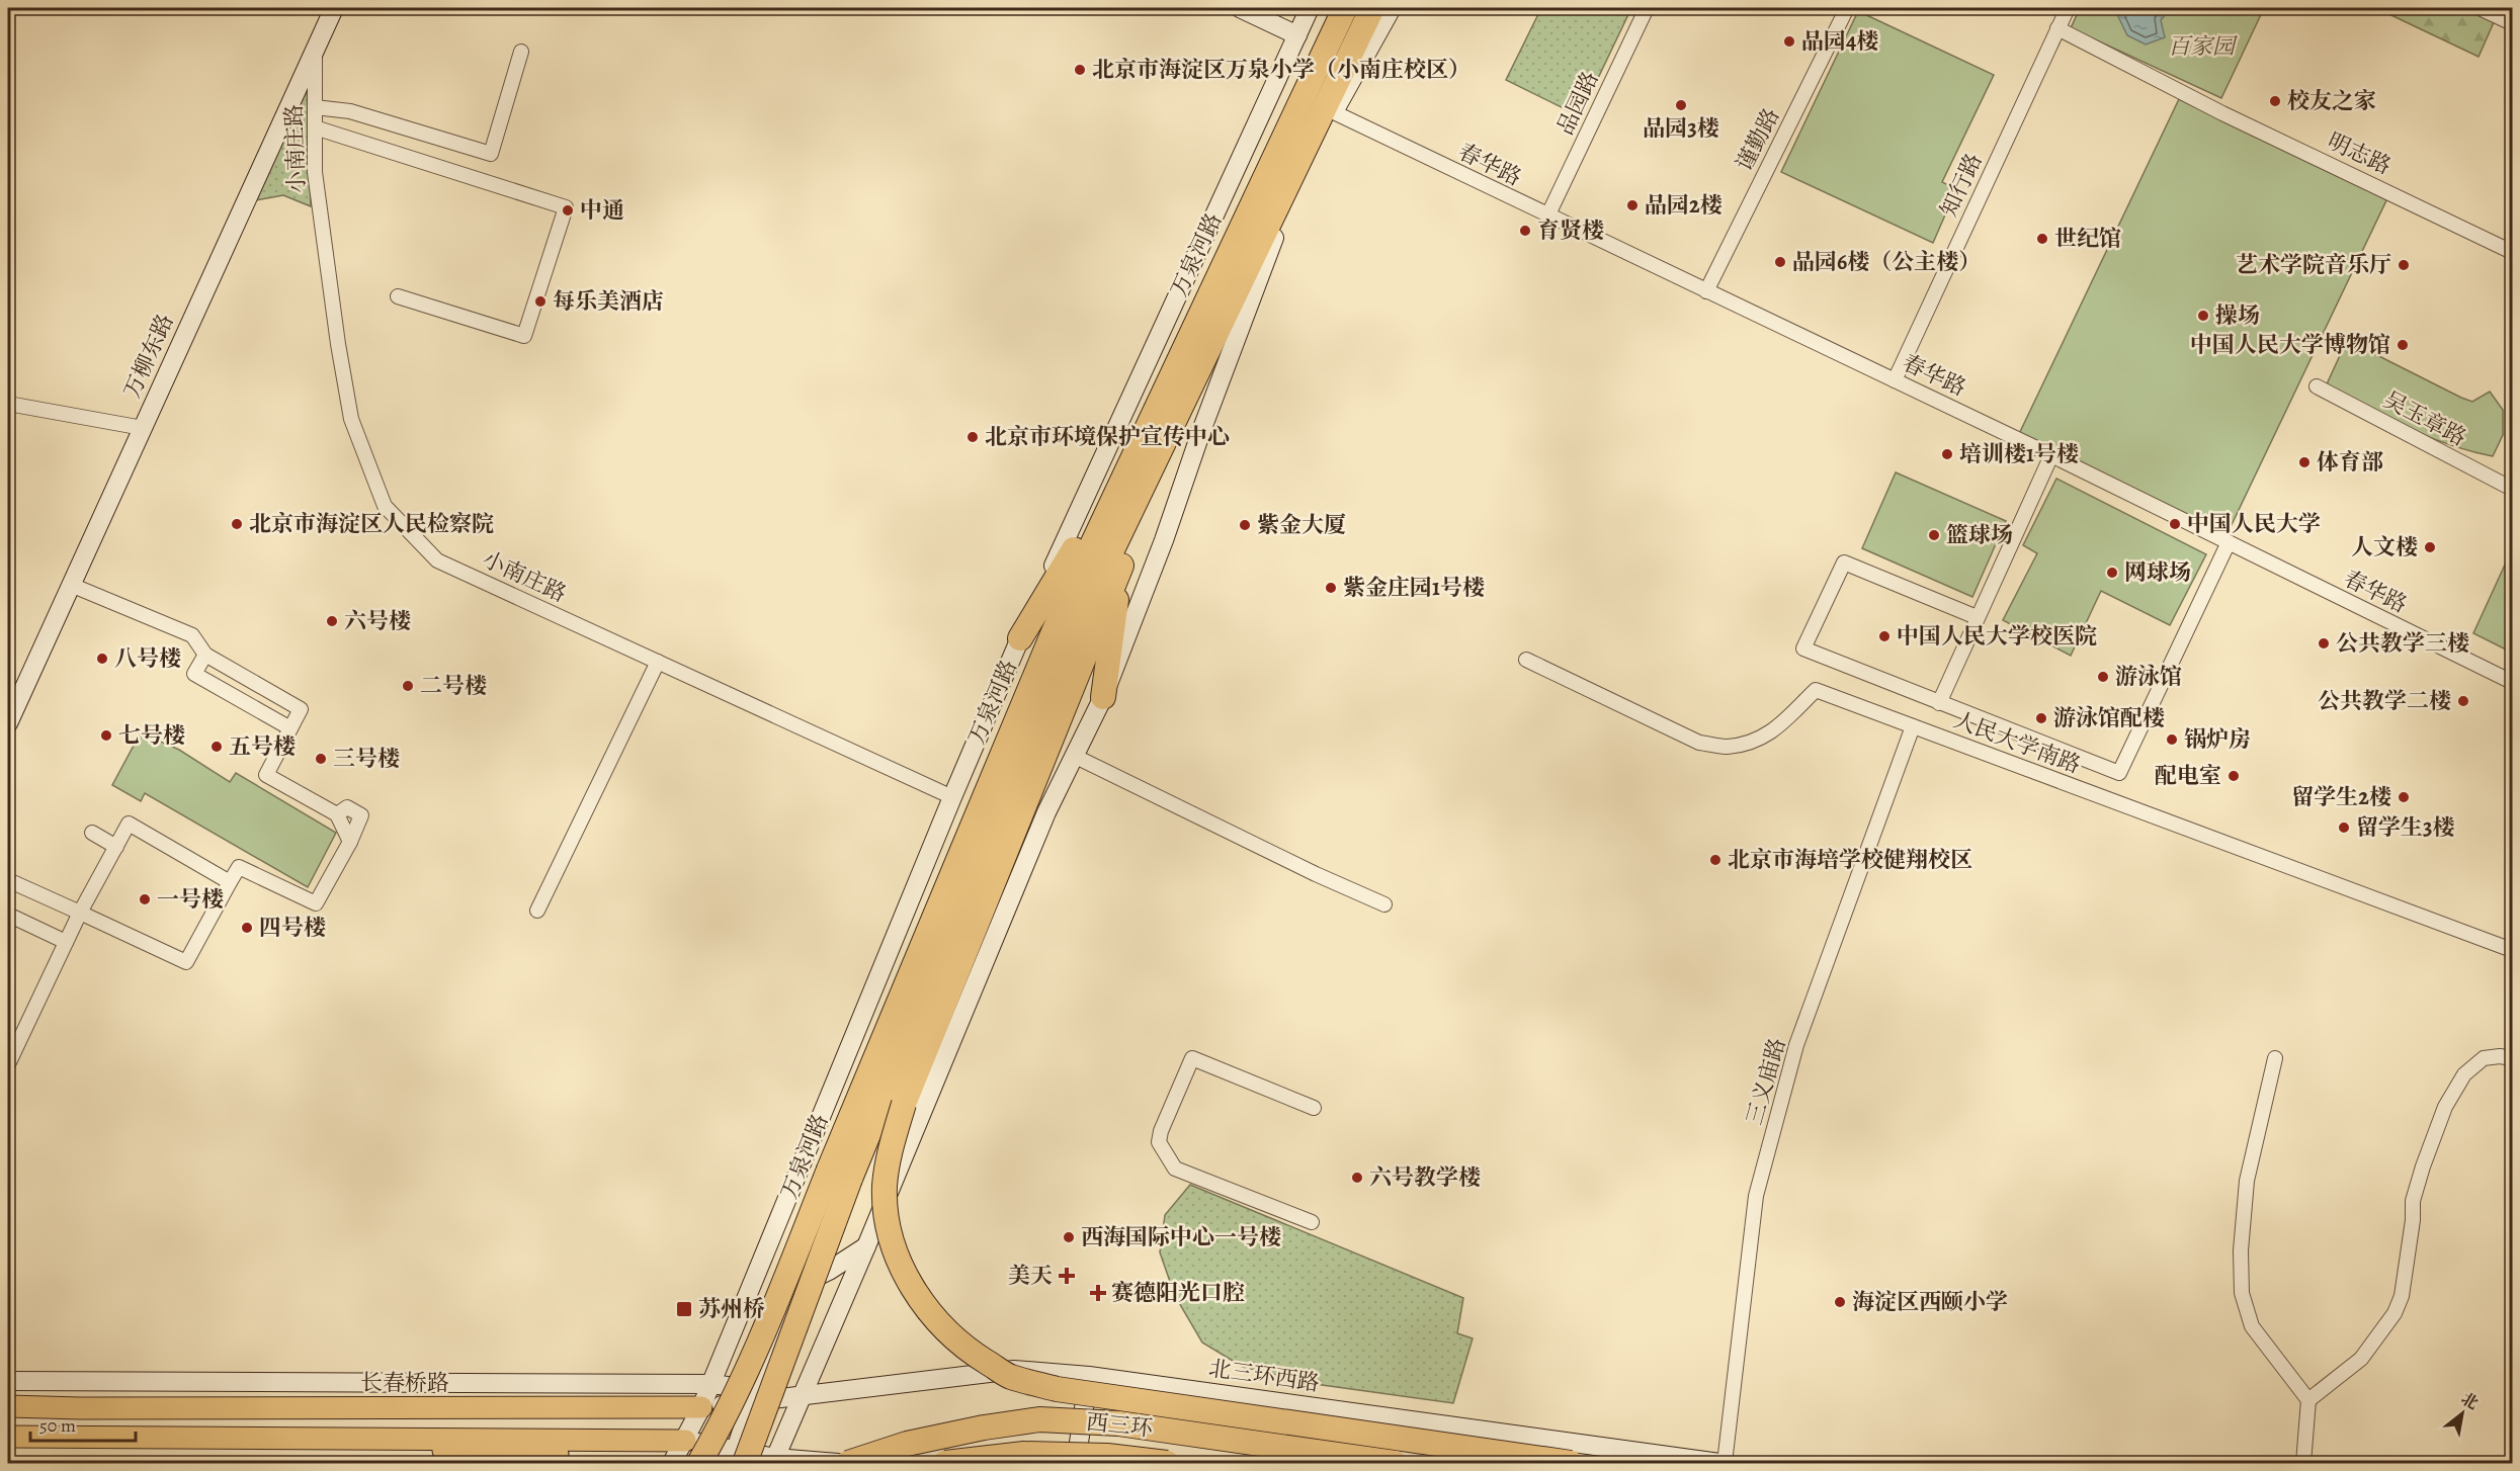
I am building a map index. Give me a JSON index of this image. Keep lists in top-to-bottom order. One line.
{"streets":{"highway":["万泉河路","西三环"],"main road":["长春桥路"],"street":["品园路","谨勤路","小南庄路","明志路","春华路","知行路","万柳东路","吴玉章路","人民大学南路","三义庙路","北三环西路"]},"crossings":[["品园路","春华路"],["谨勤路","春华路"],["小南庄路","万泉河路"],["小南庄路","万柳东路"],["明志路","知行路"],["春华路","知行路"],["万泉河路","长春桥路"],["人民大学南路","三义庙路"],["北三环西路","长春桥路"]],"parks":["百家园"],"places":{"other":["品园4楼","北京市海淀区万泉小学（小南庄校区）","校友之家","品园3楼","品园2楼","中通","育贤楼","世纪馆","品园6楼（公主楼）","艺术学院音乐厅","每乐美酒店","操场","中国人民大学博物馆","北京市环境保护宣传中心","培训楼1号楼","体育部","北京市海淀区人民检察院","中国人民大学","紫金大厦","篮球场","人文楼","网球场","紫金庄园1号楼","六号楼","中国人民大学校医院","公共教学三楼","八号楼","游泳馆","二号楼","公共教学二楼","游泳馆配楼","七号楼","锅炉房","五号楼","三号楼","配电室","留学生2楼","留学生3楼","北京市海培学校健翔校区","一号楼","四号楼","六号教学楼","西海国际中心一号楼","海淀区西颐小学"],"health":["美天","赛德阳光口腔"],"transit":["苏州桥"]},"scale_bar":"50 m","north":"top right"}
